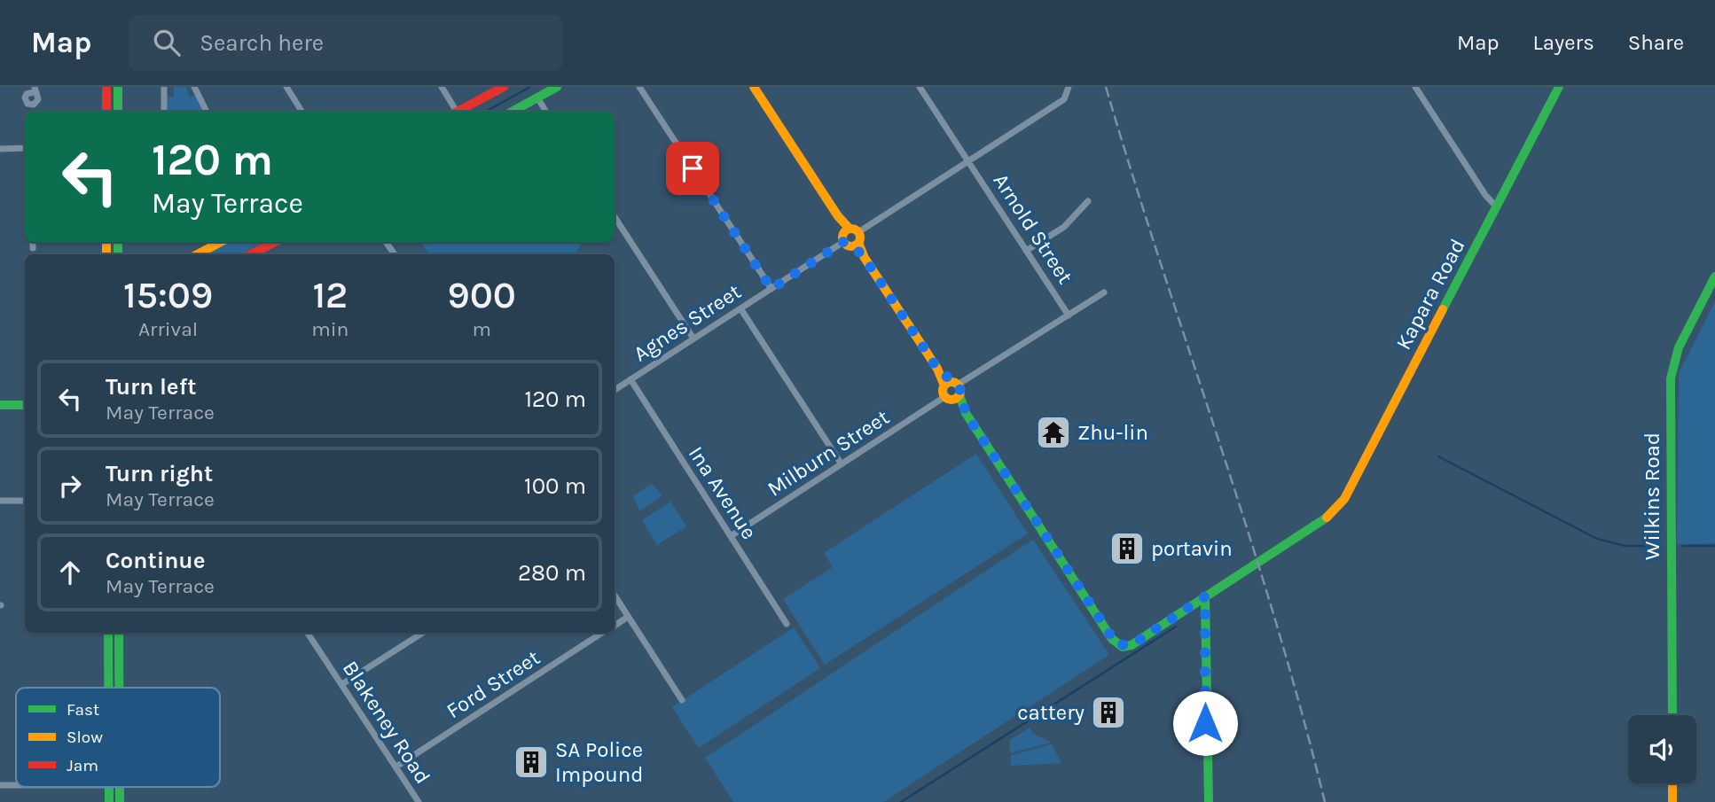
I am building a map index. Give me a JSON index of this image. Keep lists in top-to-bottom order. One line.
{"streets":{"main road":["Kapara Road","Wilkins Road"],"street":["Arnold Street","Agnes Street","Milburn Street","Ina Avenue","Ford Street","Blakeney Road"]},"crossings":[["Arnold Street","Agnes Street"],["Agnes Street","Ina Avenue"],["Milburn Street","Ina Avenue"],["Ford Street","Blakeney Road"]],"places":{"temple":["Zhu-lin"],"building":["portavin","cattery","SA Police Impound"]},"legend":["Fast","Slow","Jam"],"page":{"header":"Map","search":"Search here","nav":["Map","Layers","Share"],"turn":["120 m","May Terrace"],"eta":["15:09","Arrival","12","min","900","m"],"list":[{"name":"Turn left","note":"May Terrace","value":"120 m"},{"name":"Turn right","note":"May Terrace","value":"100 m"},{"name":"Continue","note":"May Terrace","value":"280 m"}]}}
